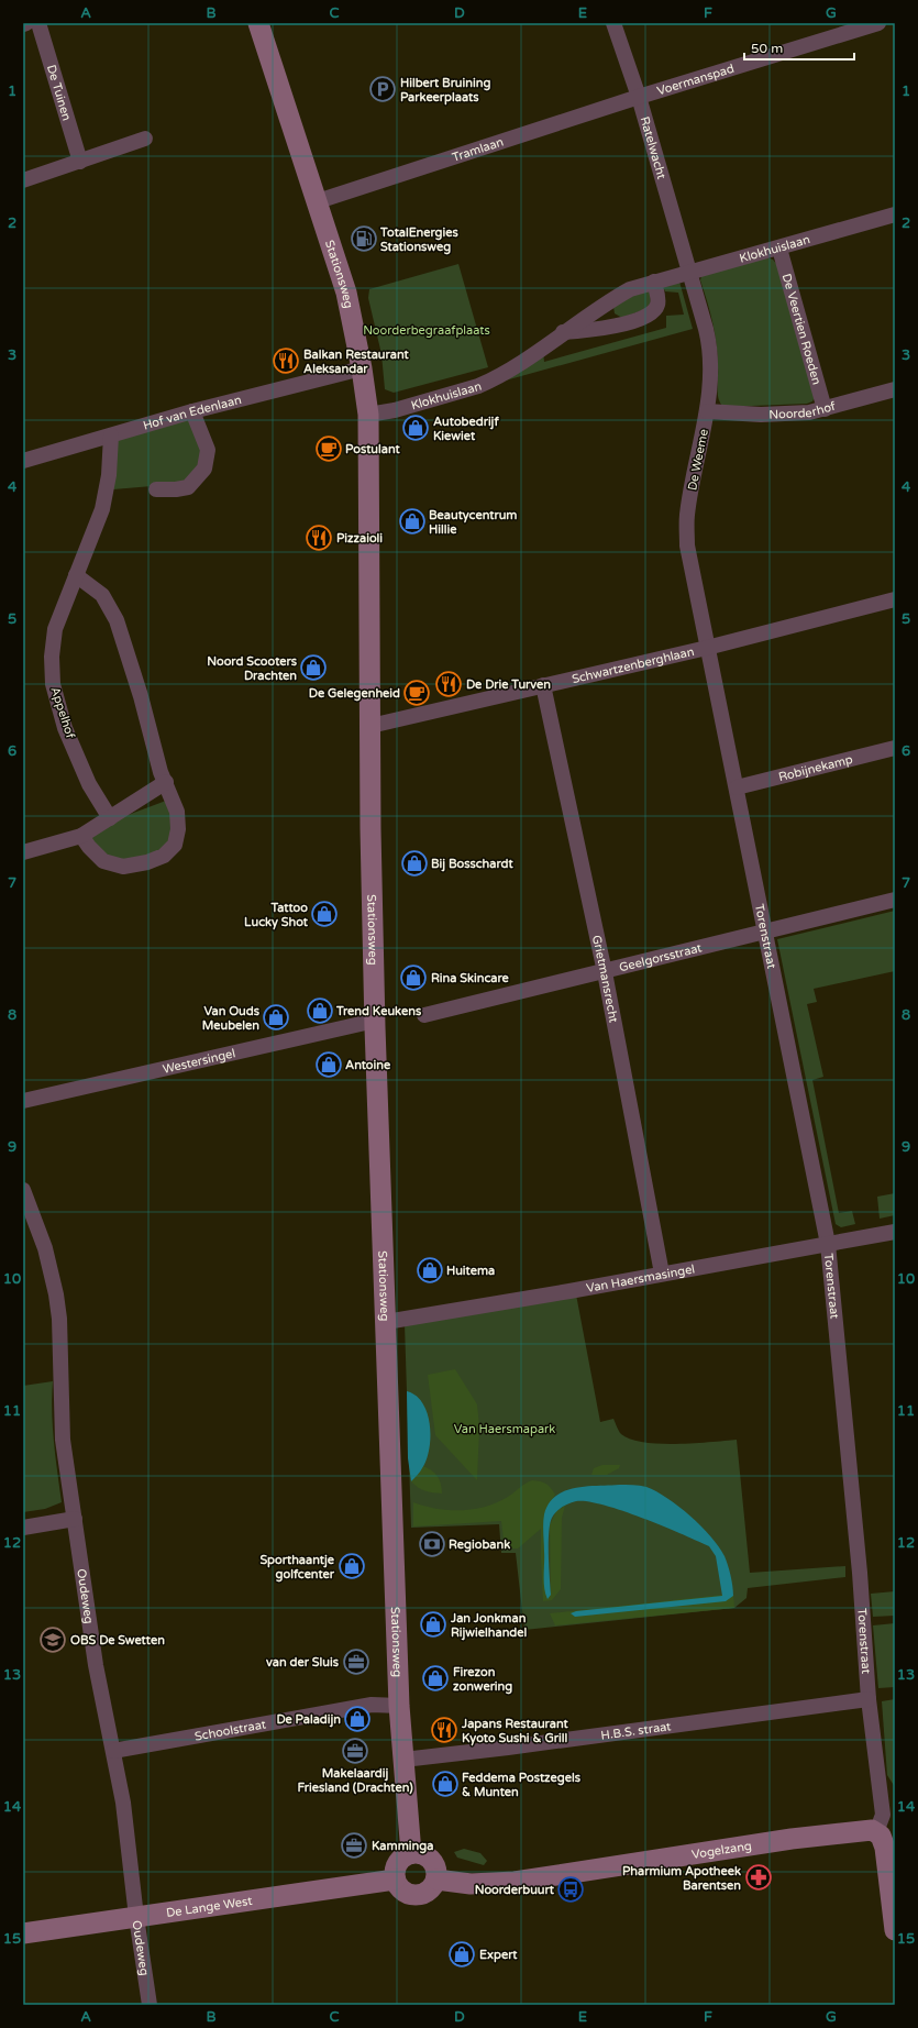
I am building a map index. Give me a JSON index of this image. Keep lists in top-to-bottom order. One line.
{"streets":{"street":["Voermanspad","De Tuinen","Ratelwacht","Tramlaan","Klokhuislaan","Stationsweg","De Veertien Roeden","Noorderhof","Hof van Edenlaan","De Weeme","Schwartzenberghlaan","Appelhof","Robijnekamp","Torenstraat","Geelgorsstraat","Grietmansrecht","Westersingel","Van Haersmasingel","Oudeweg","Schoolstraat","H.B.S. straat","Vogelzang","De Lange West"]},"crossings":[["Voermanspad","Ratelwacht"],["Voermanspad","Tramlaan"],["Ratelwacht","Tramlaan"],["Ratelwacht","Klokhuislaan"],["Ratelwacht","De Weeme"],["Tramlaan","Stationsweg"],["Klokhuislaan","Stationsweg"],["Klokhuislaan","De Veertien Roeden"],["Klokhuislaan","De Weeme"],["Stationsweg","Hof van Edenlaan"],["Stationsweg","Schwartzenberghlaan"],["Stationsweg","Westersingel"],["Stationsweg","Van Haersmasingel"],["Stationsweg","Schoolstraat"],["Stationsweg","H.B.S. straat"],["Stationsweg","Vogelzang"],["Stationsweg","De Lange West"],["De Veertien Roeden","Noorderhof"],["Noorderhof","De Weeme"],["Hof van Edenlaan","Appelhof"],["De Weeme","Schwartzenberghlaan"],["De Weeme","Torenstraat"],["Schwartzenberghlaan","Torenstraat"],["Schwartzenberghlaan","Grietmansrecht"],["Robijnekamp","Torenstraat"],["Torenstraat","Geelgorsstraat"],["Torenstraat","Van Haersmasingel"],["Torenstraat","H.B.S. straat"],["Torenstraat","Vogelzang"],["Geelgorsstraat","Grietmansrecht"],["Grietmansrecht","Van Haersmasingel"],["Oudeweg","Schoolstraat"],["Oudeweg","De Lange West"],["Vogelzang","De Lange West"]],"parks":["Noorderbegraafplaats","Van Haersmapark"],"places":{"parking":["Hilbert Bruining Parkeerplaats"],"fuel station":["TotalEnergies Stationsweg"],"restaurant":["Balkan Restaurant Aleksandar","Pizzaioli","De Drie Turven","Japans Restaurant Kyoto Sushi & Grill"],"shop":["Autobedrijf Kiewiet","Beautycentrum Hillie","Noord Scooters Drachten","Bij Bosschardt","Tattoo Lucky Shot","Rina Skincare","Trend Keukens","Van Ouds Meubelen","Antoine","Huitema","Sporthaantje golfcenter","Jan Jonkman Rijwielhandel","Firezon zonwering","De Paladijn","Feddema Postzegels & Munten","Expert"],"cafe":["Postulant","De Gelegenheid"],"bank":["Regiobank"],"school or university":["OBS De Swetten"],"office":["van der Sluis","Makelaardij Friesland (Drachten)","Kamminga"],"pharmacy":["Pharmium Apotheek Barentsen"],"bus stop":["Noorderbuurt"]},"scale_bar":"50 m","grid":{"columns":["A","B","C","D","E","F","G"],"rows":["1","2","3","4","5","6","7","8","9","10","11","12","13","14","15"]}}
